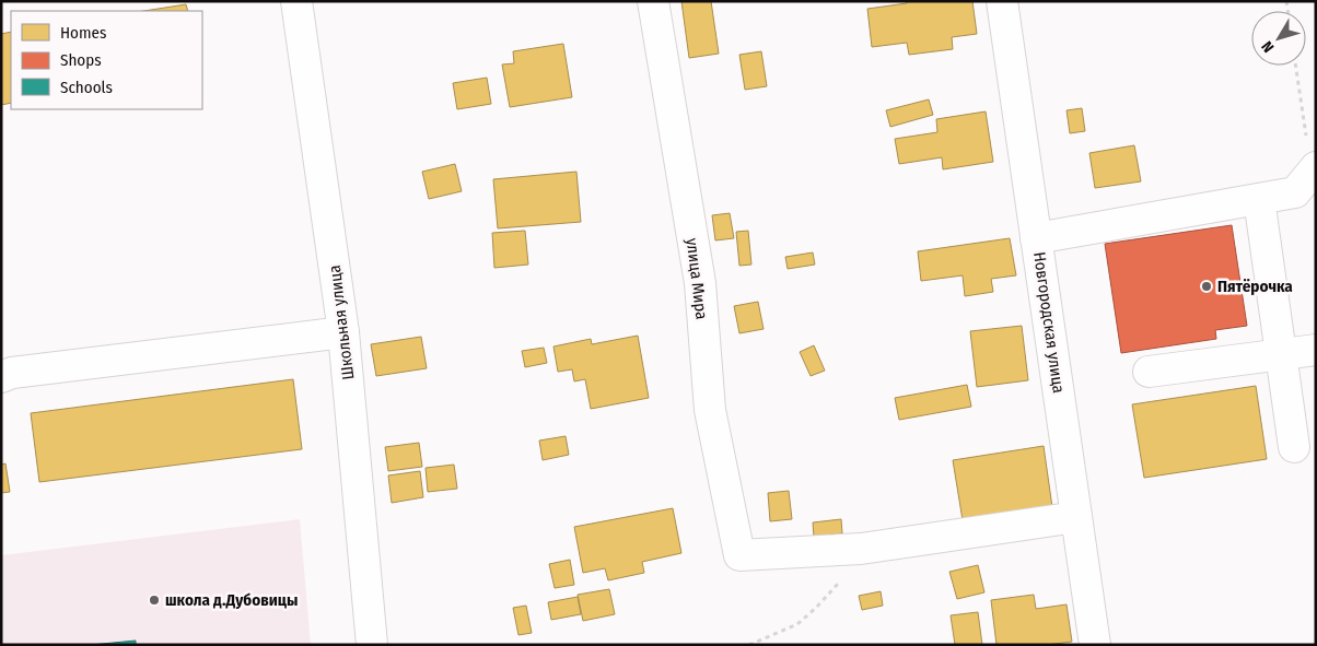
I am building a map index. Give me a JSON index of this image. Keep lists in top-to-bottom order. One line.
{"streets":{"street":["улица Мира","Школьная улица","Новгородская улица"]},"crossings":[["улица Мира","Новгородская улица"]],"places":["Пятёрочка","школа д.Дубовицы"],"legend":["Homes","Shops","Schools"],"north":"bottom left"}
